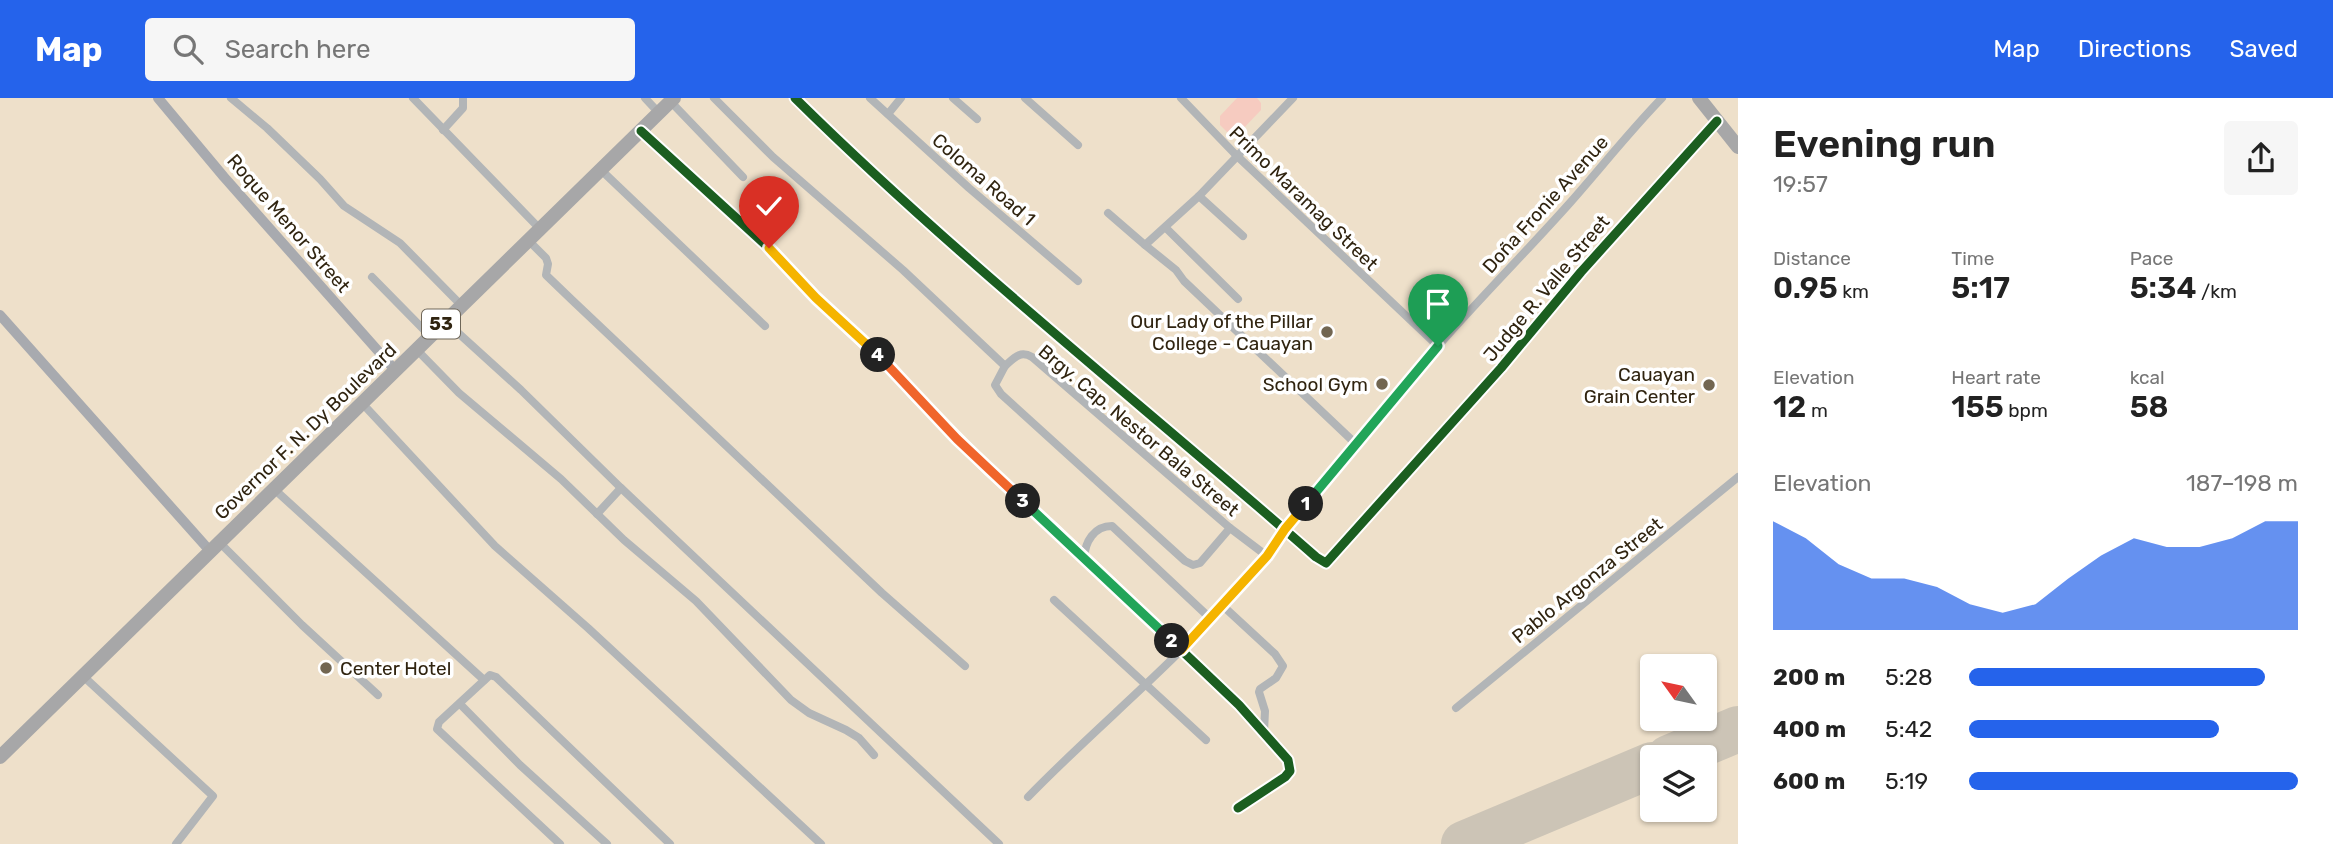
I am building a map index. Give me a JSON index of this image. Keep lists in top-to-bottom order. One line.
{"streets":{"highway":["53","Governor F. N. Dy Boulevard"],"street":["Coloma Road 1","Primo Maramag Street","Doña Fronie Avenue","Roque Menor Street","Judge R. Valle Street","Brgy. Cap. Nestor Bala Street","Pablo Argonza Street"]},"crossings":[["Primo Maramag Street","Doña Fronie Avenue"],["Doña Fronie Avenue","Judge R. Valle Street"],["Doña Fronie Avenue","Brgy. Cap. Nestor Bala Street"],["Roque Menor Street","Governor F. N. Dy Boulevard"],["53","Governor F. N. Dy Boulevard"]],"places":["Our Lady of the Pillar College - Cauayan","School Gym","Cauayan Grain Center","Center Hotel"],"north":"top left","page":{"header":"Map","search":"Search here","nav":["Map","Directions","Saved"],"heading":["Evening run","19:57"],"stats":[["Distance","0.95 km"],["Time","5:17"],["Pace","5:34 /km"],["Elevation","12 m"],["Heart rate","155 bpm"],["kcal","58"]],"pins":["4","3","1","2"],"chart":["Elevation","187–198 m"],"list":[{"name":"200 m","note":"5:28"},{"name":"400 m","note":"5:42"},{"name":"600 m","note":"5:19"}]}}
